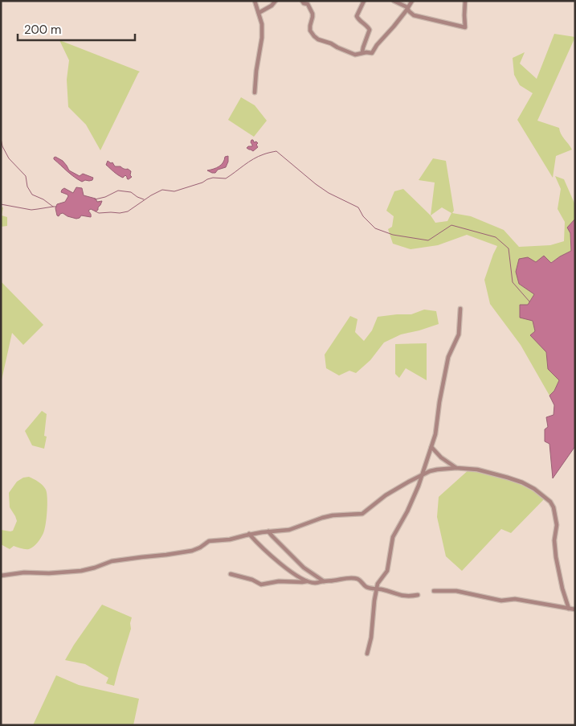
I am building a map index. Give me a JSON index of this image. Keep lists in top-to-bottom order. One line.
{"scale_bar":"200 m"}
